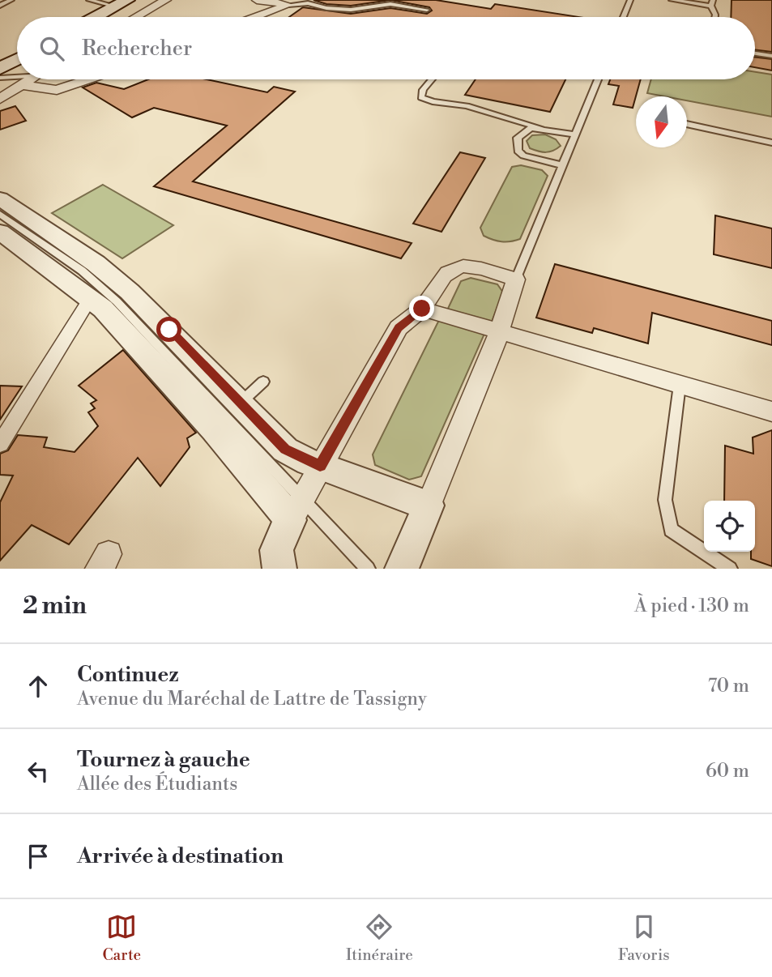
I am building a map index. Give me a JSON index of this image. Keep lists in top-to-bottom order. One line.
{"north":"bottom","page":{"search":"Rechercher","heading":["2 min","À pied · 130 m"],"list":[["Continuez","Avenue du Maréchal de Lattre de Tassigny","70 m"],["Tournez à gauche","Allée des Étudiants","60 m"],"Arrivée à destination"],"nav":["Carte","Itinéraire","Favoris"]}}
